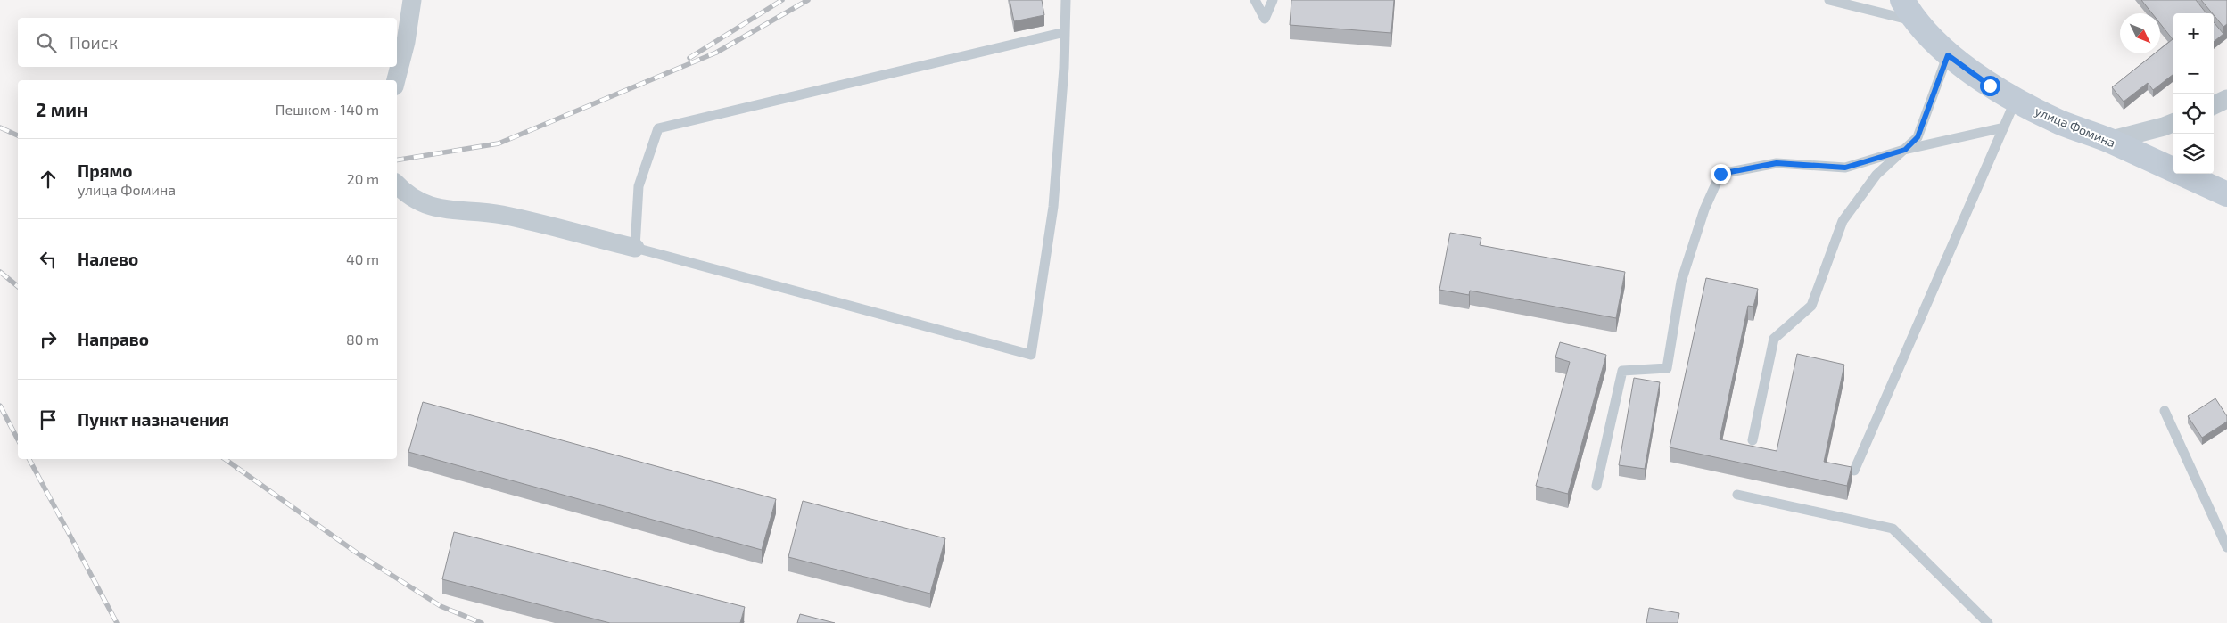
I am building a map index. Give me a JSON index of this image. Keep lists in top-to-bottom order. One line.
{"streets":{"street":["улица Фомина"]},"north":"bottom right","page":{"map_buttons":["+","−"],"search":"Поиск","heading":["2 мин","Пешком · 140 m"],"list":[["Прямо","улица Фомина","20 m"],["Налево","40 m"],["Направо","80 m"],"Пункт назначения"]}}
